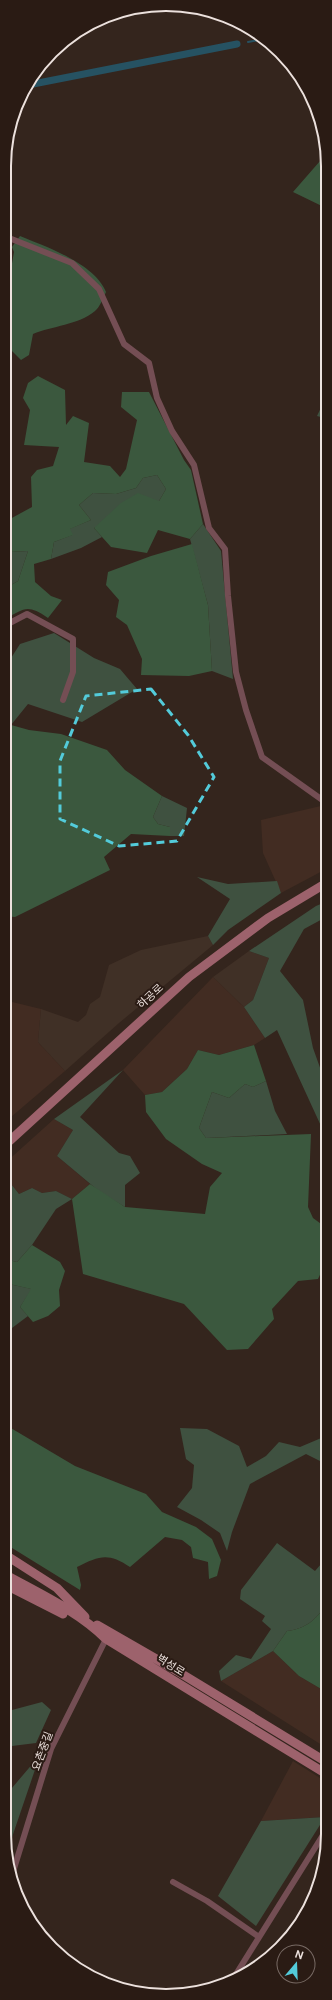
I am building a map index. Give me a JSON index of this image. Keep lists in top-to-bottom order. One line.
{"streets":{"main road":["하공로","벽성로"],"street":["요촌중길"]},"crossings":[["벽성로","요촌중길"]],"north":"top"}
